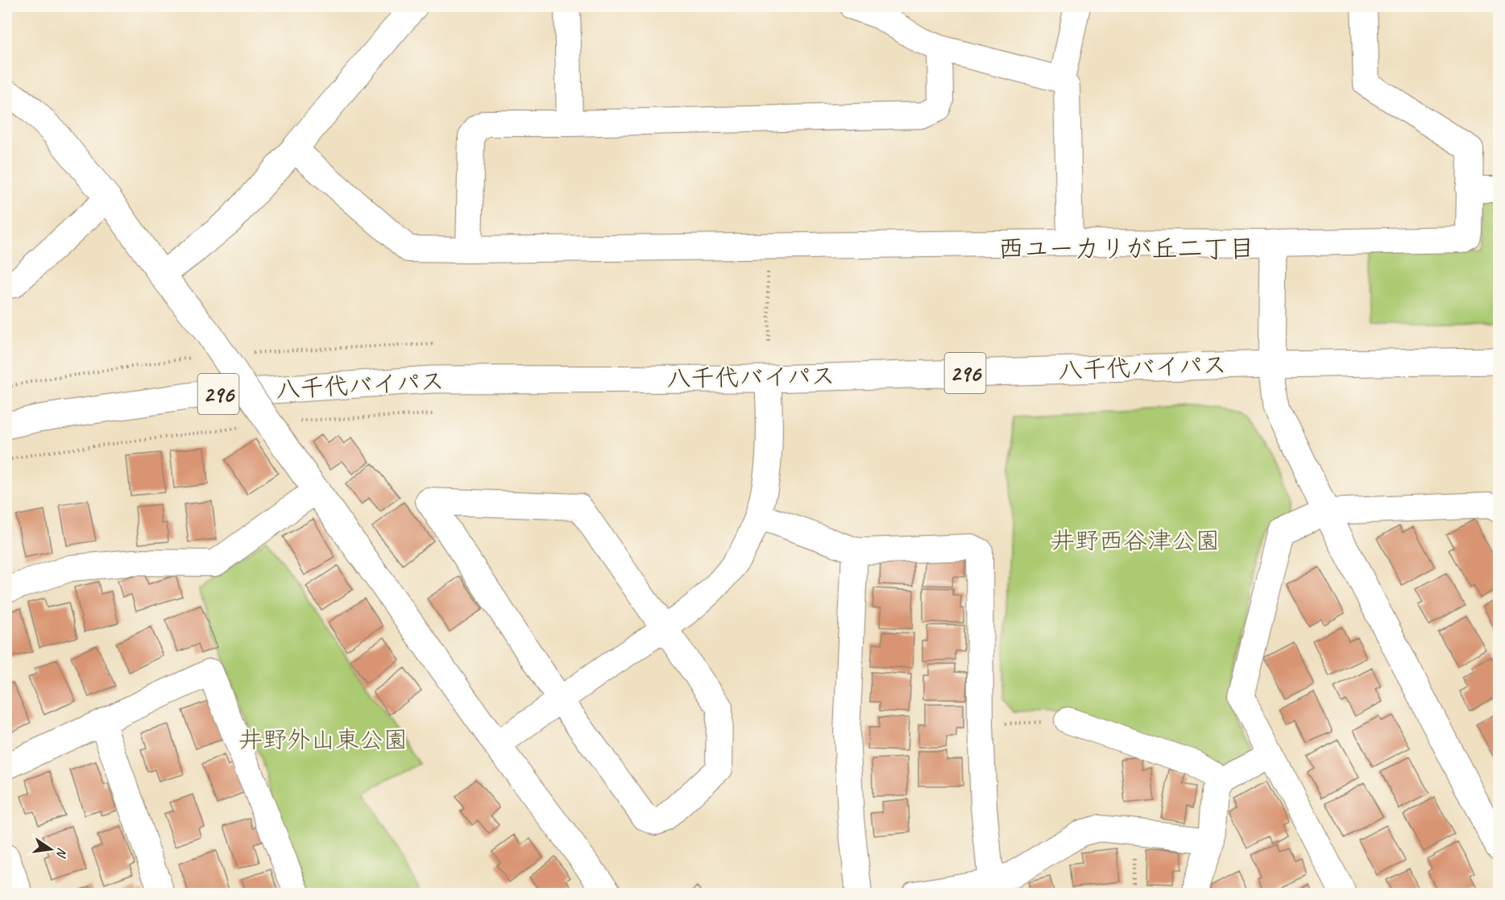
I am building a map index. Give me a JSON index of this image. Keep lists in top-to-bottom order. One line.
{"streets":{"main road":["八千代バイパス","296"]},"districts":["西ユーカリが丘二丁目"],"parks":["井野西谷津公園","井野外山東公園"],"north":"right"}
